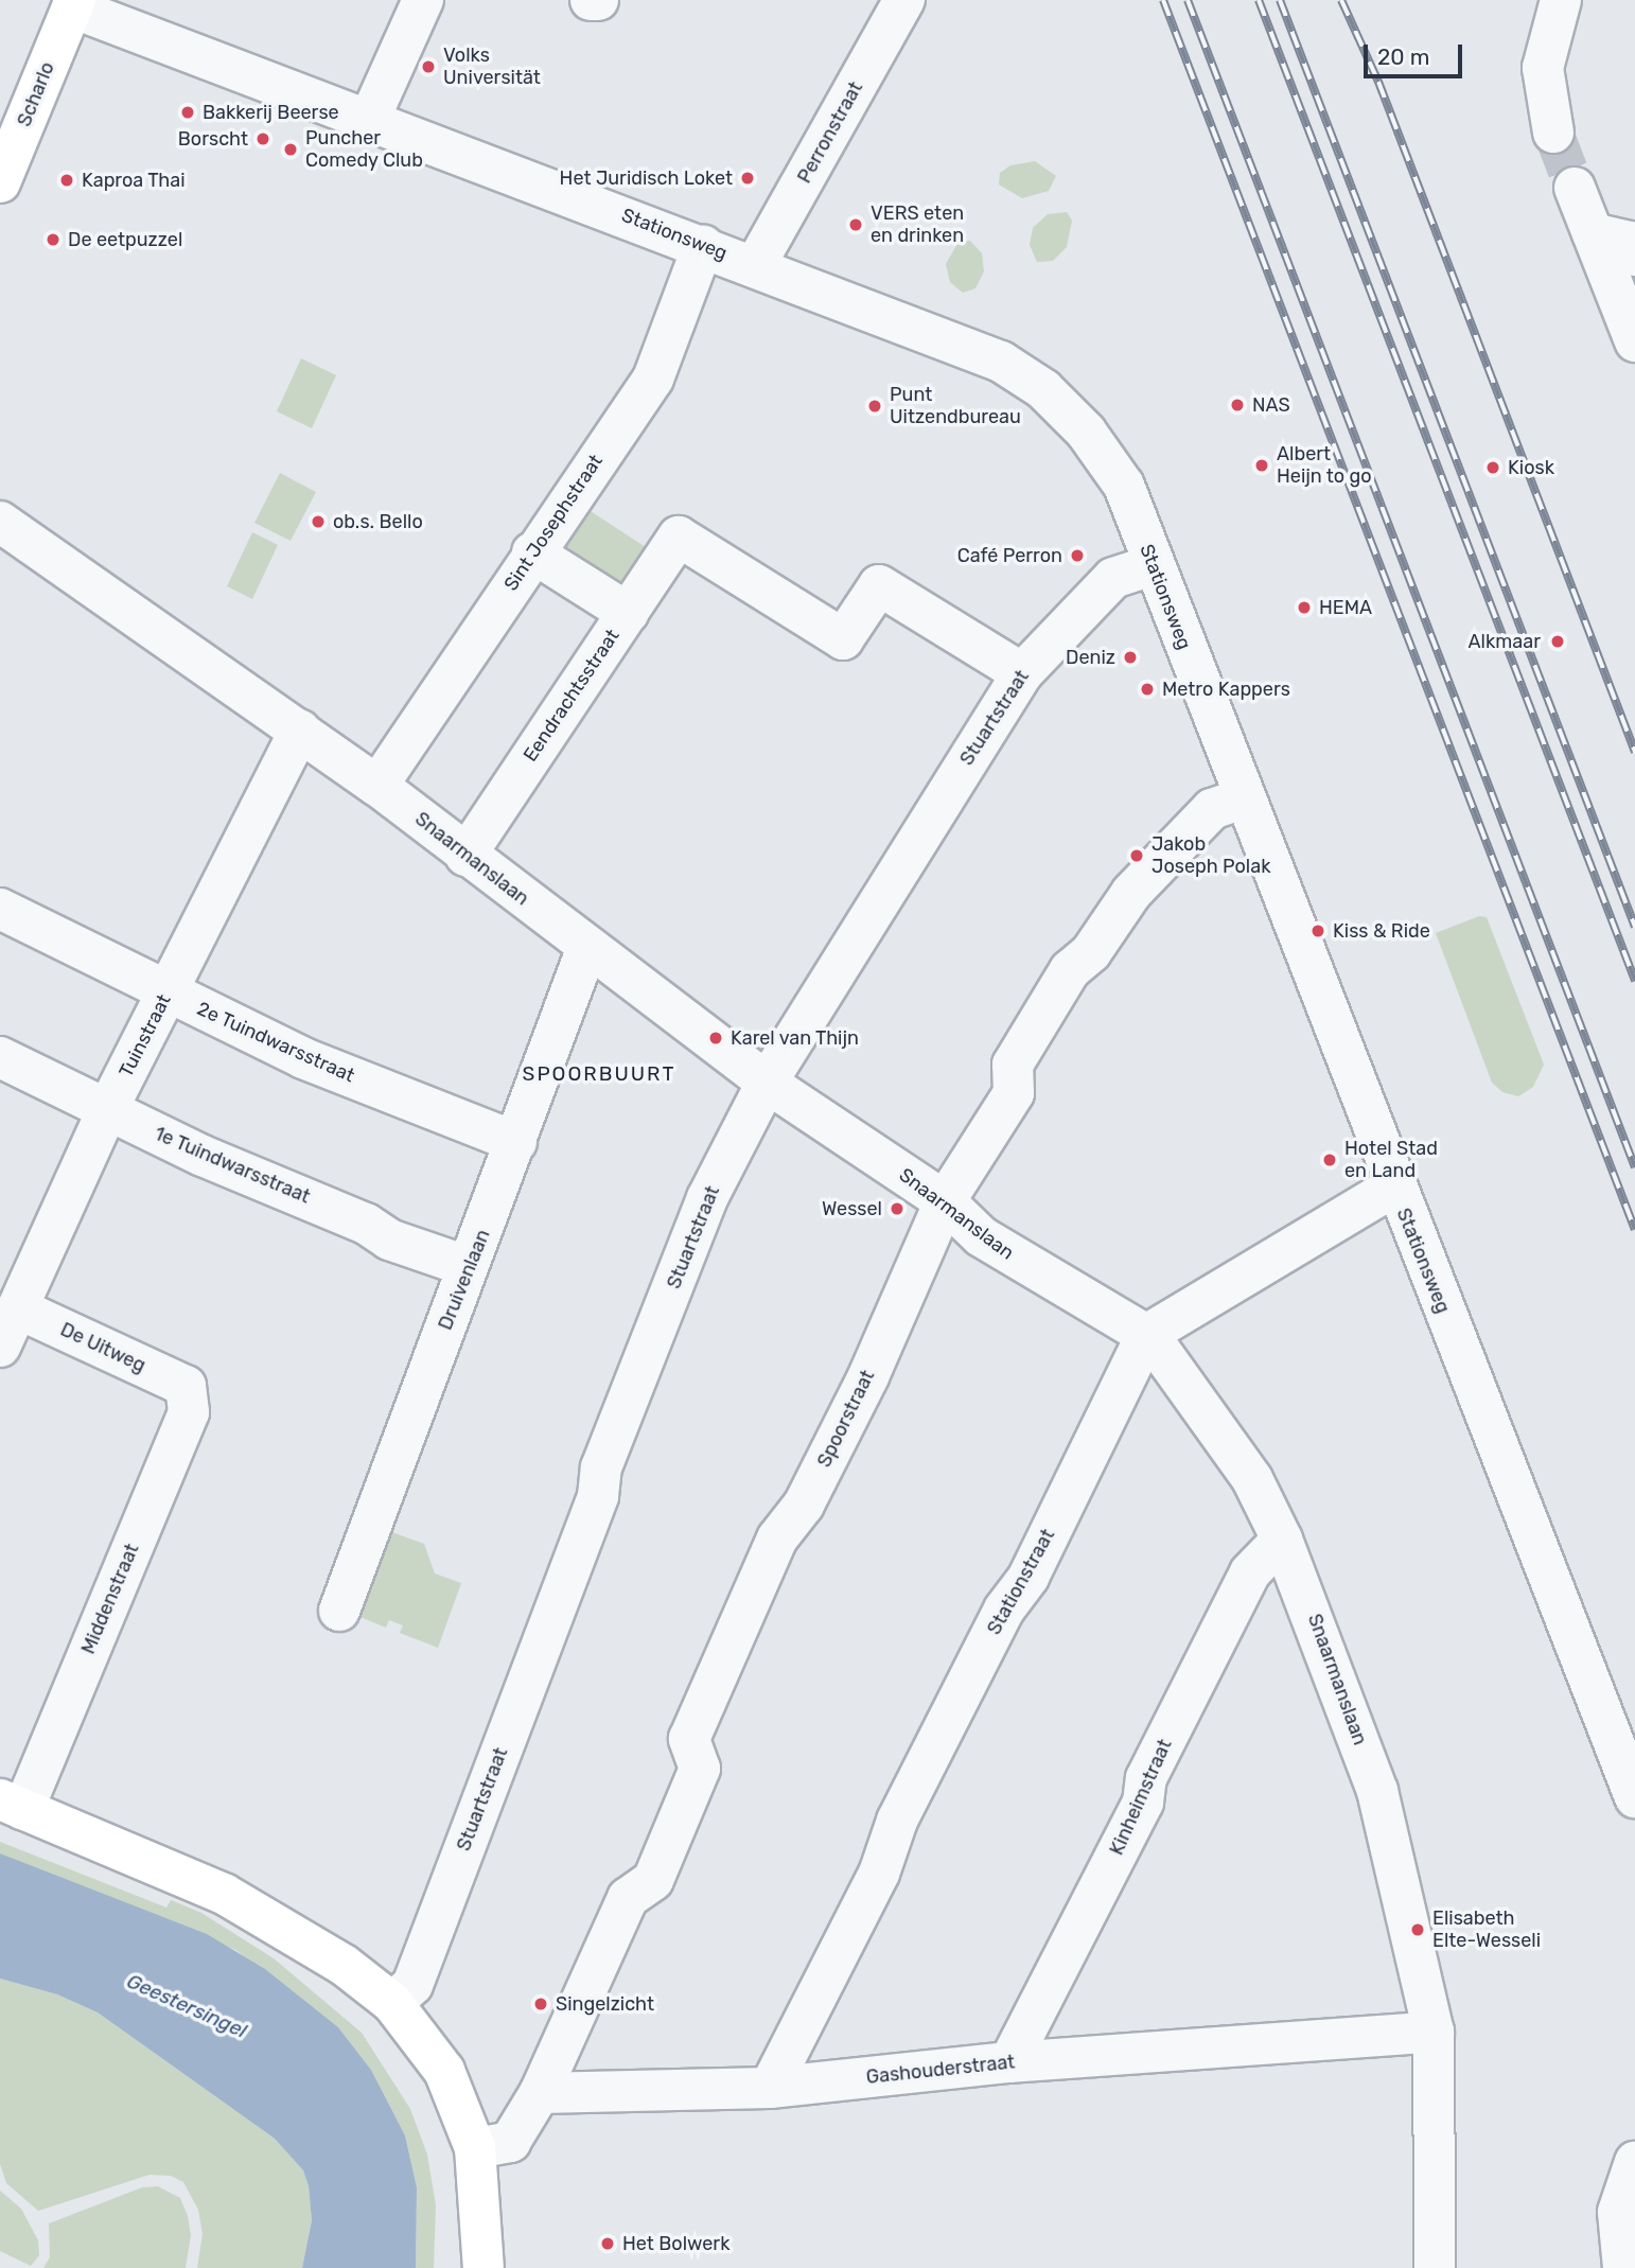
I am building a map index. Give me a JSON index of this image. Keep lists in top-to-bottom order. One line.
{"streets":{"main road":["Scharlo"],"street":["Perronstraat","Stationsweg","Sint Josephstraat","Eendrachtsstraat","Stuartstraat","Snaarmanslaan","Tuinstraat","2e Tuindwarsstraat","1e Tuindwarsstraat","Druivenlaan","De Uitweg","Spoorstraat","Stationstraat","Middenstraat","Kinheimstraat","Gashouderstraat"]},"crossings":[["Scharlo","Stationsweg"],["Perronstraat","Stationsweg"],["Stationsweg","Sint Josephstraat"],["Stationsweg","Stuartstraat"],["Stationsweg","Spoorstraat"],["Sint Josephstraat","Snaarmanslaan"],["Eendrachtsstraat","Stuartstraat"],["Eendrachtsstraat","Snaarmanslaan"],["Stuartstraat","Snaarmanslaan"],["Snaarmanslaan","Tuinstraat"],["Snaarmanslaan","Druivenlaan"],["Snaarmanslaan","Spoorstraat"],["Snaarmanslaan","Stationstraat"],["Snaarmanslaan","Kinheimstraat"],["Snaarmanslaan","Gashouderstraat"],["Tuinstraat","2e Tuindwarsstraat"],["Tuinstraat","1e Tuindwarsstraat"],["Tuinstraat","De Uitweg"],["2e Tuindwarsstraat","Druivenlaan"],["1e Tuindwarsstraat","Druivenlaan"],["De Uitweg","Middenstraat"],["Spoorstraat","Gashouderstraat"],["Stationstraat","Gashouderstraat"],["Kinheimstraat","Gashouderstraat"]],"districts":["SPOORBUURT"],"water":["Geestersingel"],"places":["Volks Universität","Bakkerij Beerse","Borscht","Puncher Comedy Club","Het Juridisch Loket","Kaproa Thai","VERS eten en drinken","De eetpuzzel","NAS","Punt Uitzendbureau","Albert Heijn to go","Kiosk","ob.s. Bello","Café Perron","HEMA","Alkmaar","Deniz","Metro Kappers","Jakob Joseph Polak","Kiss & Ride","Karel van Thijn","Hotel Stad en Land","Wessel","Elisabeth Elte-Wesseli","Singelzicht","Het Bolwerk"],"scale_bar":"20 m"}
